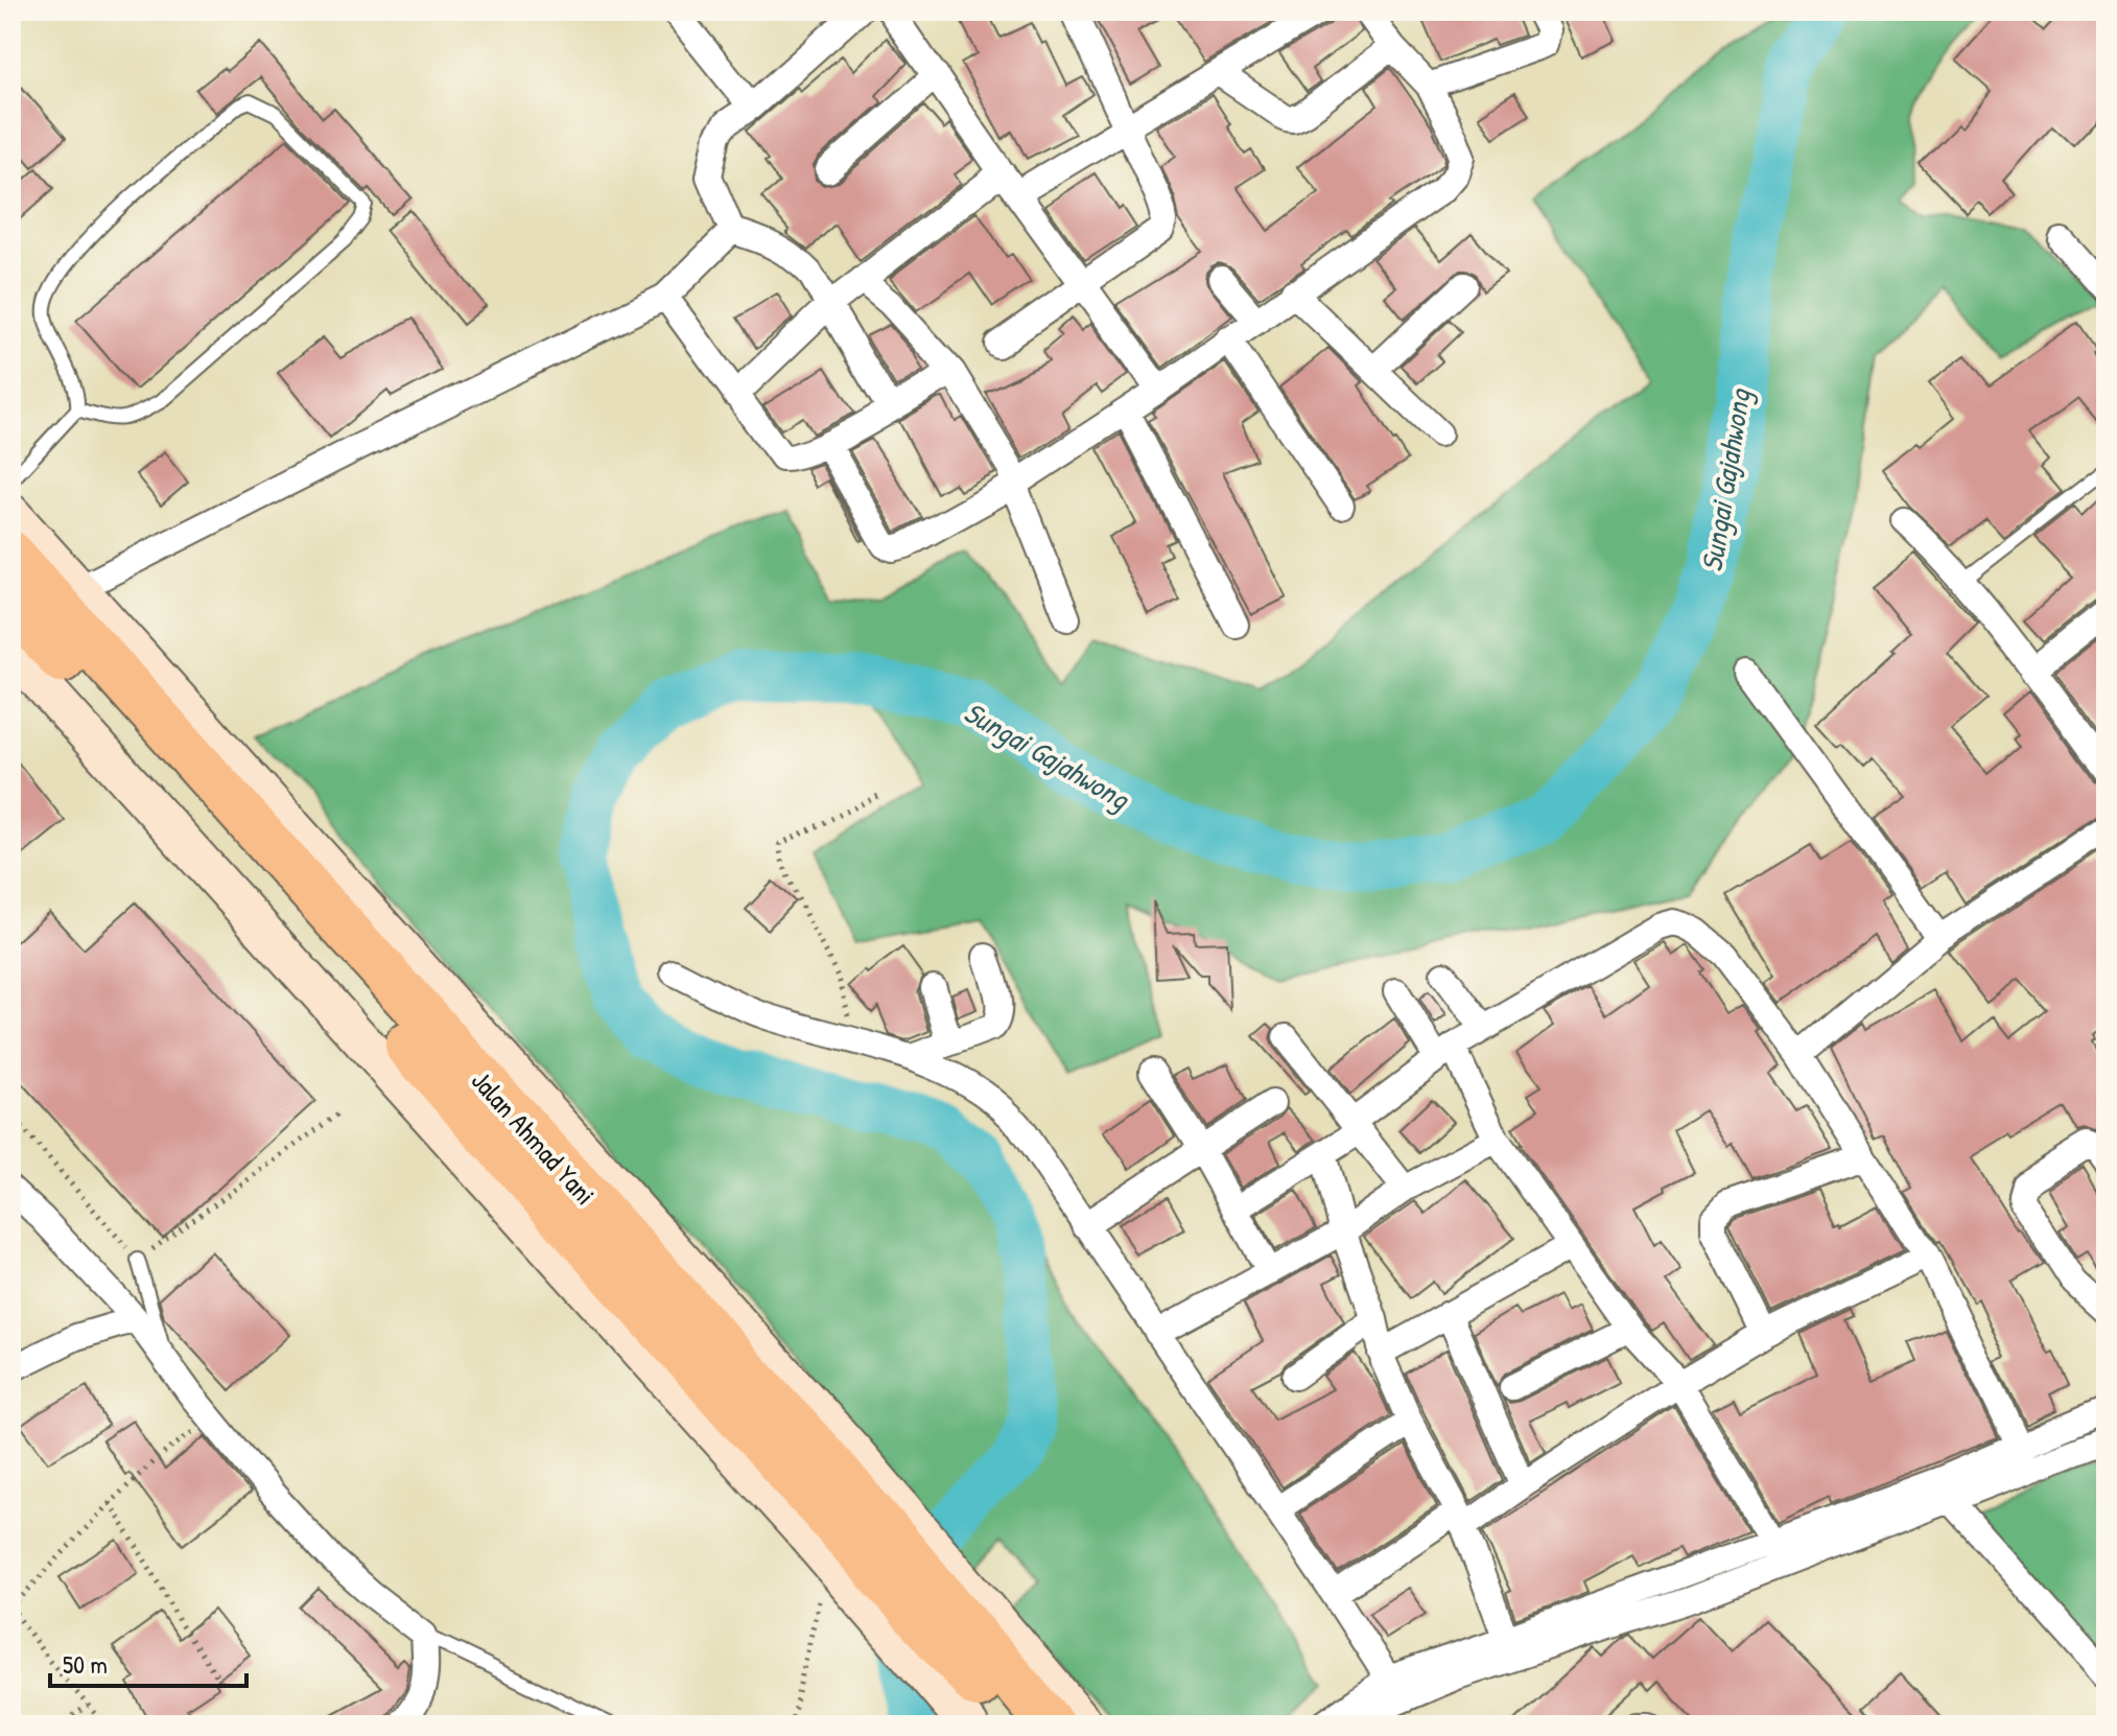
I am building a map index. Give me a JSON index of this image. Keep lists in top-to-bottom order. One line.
{"streets":{"highway":["Jalan Ahmad Yani"]},"water":["Sungai Gajahwong"],"scale_bar":"50 m"}
